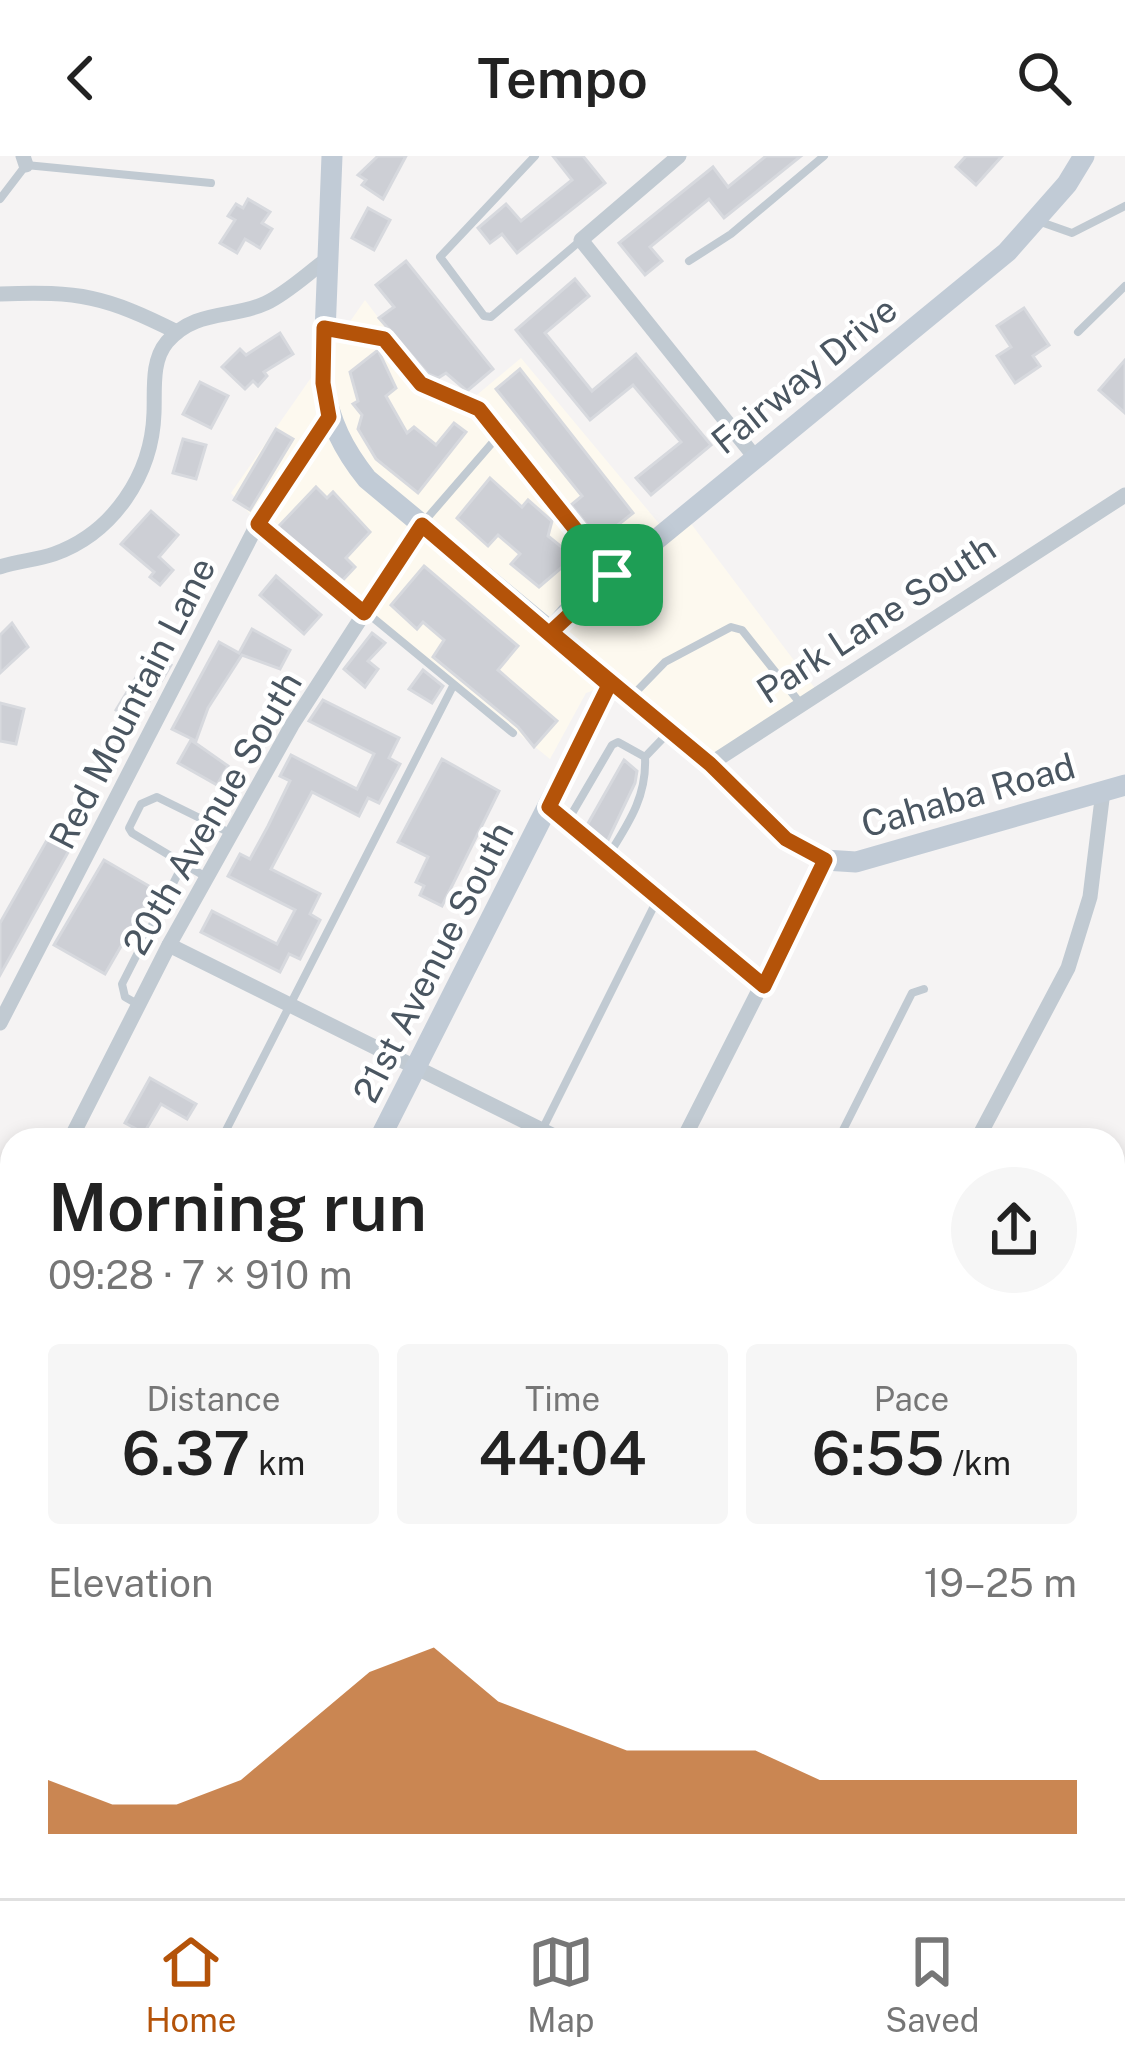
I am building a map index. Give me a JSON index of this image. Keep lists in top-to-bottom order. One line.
{"streets":{"street":["Fairway Drive","Park Lane South","Red Mountain Lane","Cahaba Road","20th Avenue South","21st Avenue South"]},"crossings":[["Fairway Drive","Cahaba Road"],["Park Lane South","Cahaba Road"],["Red Mountain Lane","Cahaba Road"],["Cahaba Road","20th Avenue South"],["Cahaba Road","21st Avenue South"]],"page":{"header":"Tempo","heading":["Morning run","09:28 · 7 × 910 m"],"stats":[["Distance","6.37 km"],["Time","44:04"],["Pace","6:55 /km"]],"chart":["Elevation","19–25 m"],"tabs":["Home","Map","Saved"]}}
